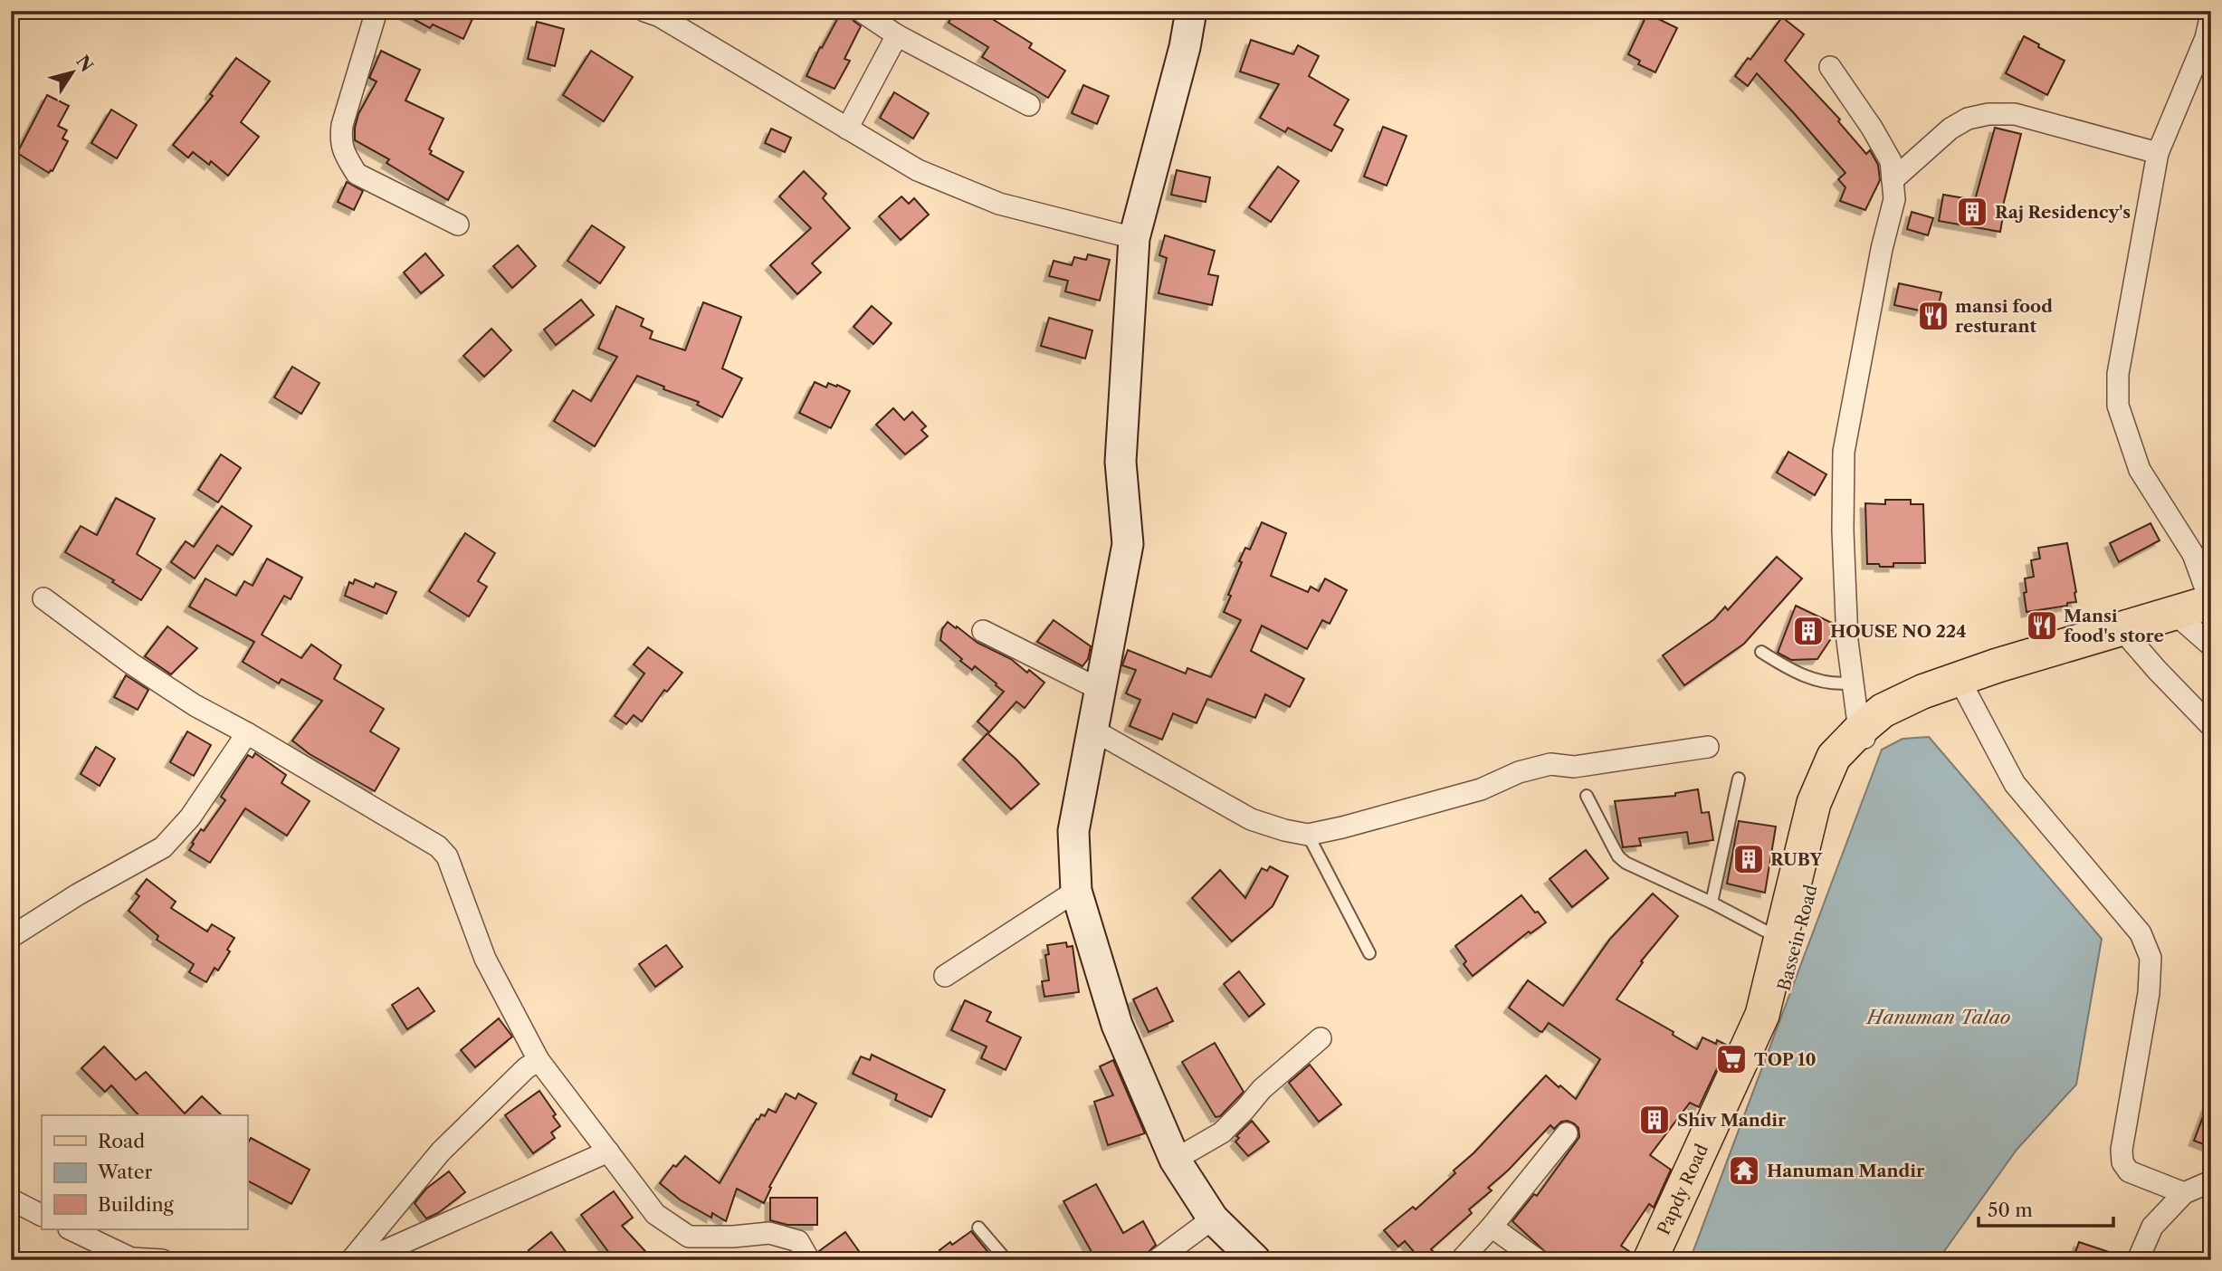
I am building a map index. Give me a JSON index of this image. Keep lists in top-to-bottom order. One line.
{"streets":{"main road":["Bassein Road","Papdy Road"]},"crossings":[["Bassein Road","Papdy Road"]],"water":["Hanuman Talao"],"places":{"building":["Raj Residency's","HOUSE NO 224","RUBY","Shiv Mandir"],"restaurant":["mansi food resturant","Mansi food's store"],"supermarket":["TOP 10"],"temple":["Hanuman Mandir"]},"legend":["Road","Water","Building"],"scale_bar":"50 m","north":"top right"}
